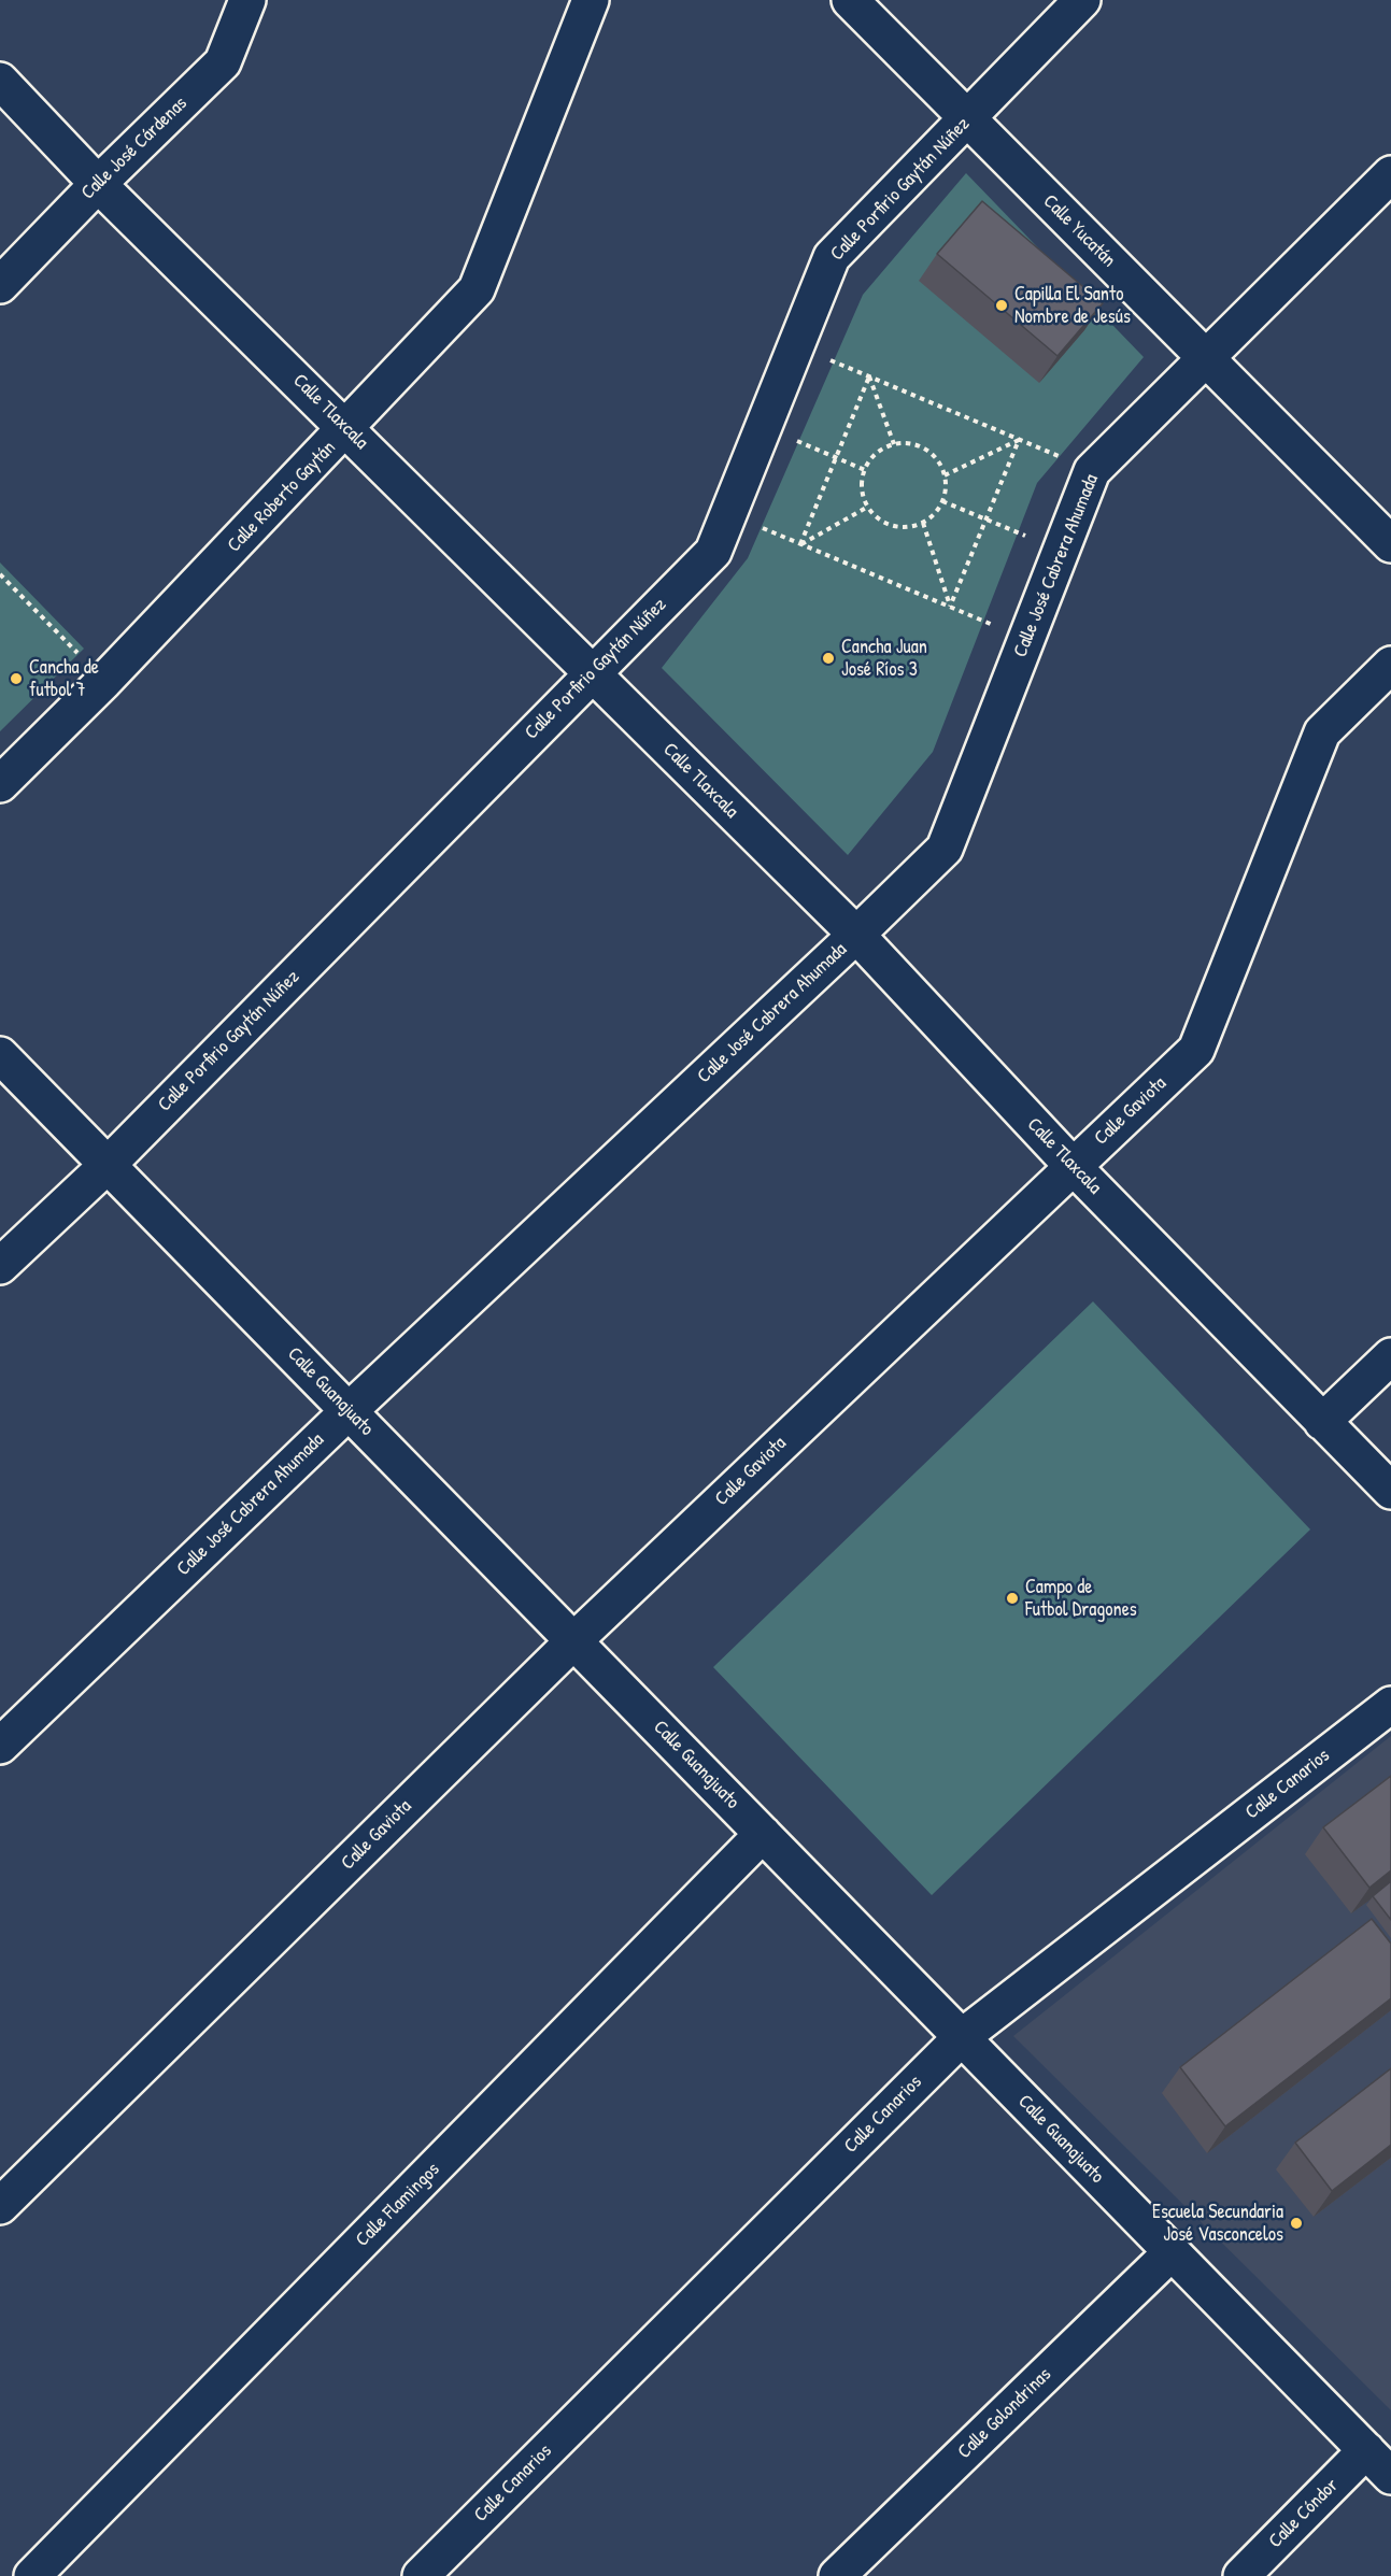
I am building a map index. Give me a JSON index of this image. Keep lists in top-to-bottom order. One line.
{"streets":{"street":["Calle José Cárdenas","Calle Porfirio Gaytán Núñez","Calle Yucatán","Calle Tlaxcala","Calle Roberto Gaytán","Calle José Cabrera Ahumada","Calle Gaviota","Calle Guanajuato","Calle Canarios","Calle Flamingos","Calle Golondrinas","Calle Cóndor"]},"crossings":[["Calle José Cárdenas","Calle Tlaxcala"],["Calle Porfirio Gaytán Núñez","Calle Yucatán"],["Calle Porfirio Gaytán Núñez","Calle Tlaxcala"],["Calle Porfirio Gaytán Núñez","Calle Guanajuato"],["Calle Yucatán","Calle José Cabrera Ahumada"],["Calle Tlaxcala","Calle Roberto Gaytán"],["Calle Tlaxcala","Calle José Cabrera Ahumada"],["Calle Tlaxcala","Calle Gaviota"],["Calle José Cabrera Ahumada","Calle Guanajuato"],["Calle Gaviota","Calle Guanajuato"],["Calle Guanajuato","Calle Canarios"],["Calle Guanajuato","Calle Flamingos"],["Calle Guanajuato","Calle Golondrinas"],["Calle Guanajuato","Calle Cóndor"]],"places":["Capilla El Santo Nombre de Jesús","Cancha Juan José Ríos 3","Cancha de futbol 7","Campo de Futbol Dragones","Escuela Secundaria José Vasconcelos"]}
